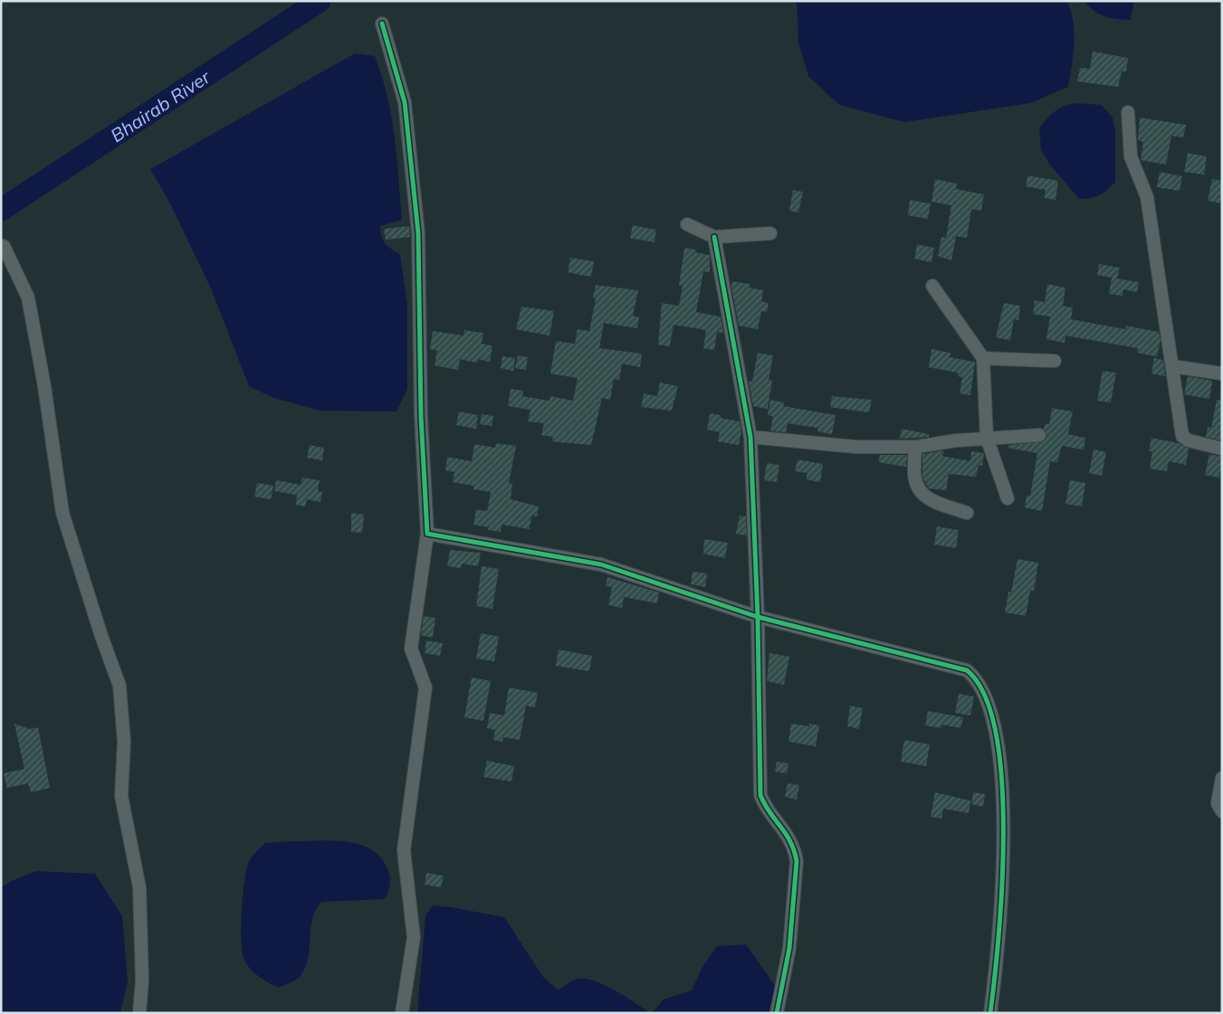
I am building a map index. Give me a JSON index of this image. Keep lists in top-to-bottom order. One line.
{"water":["Bhairab River"]}
